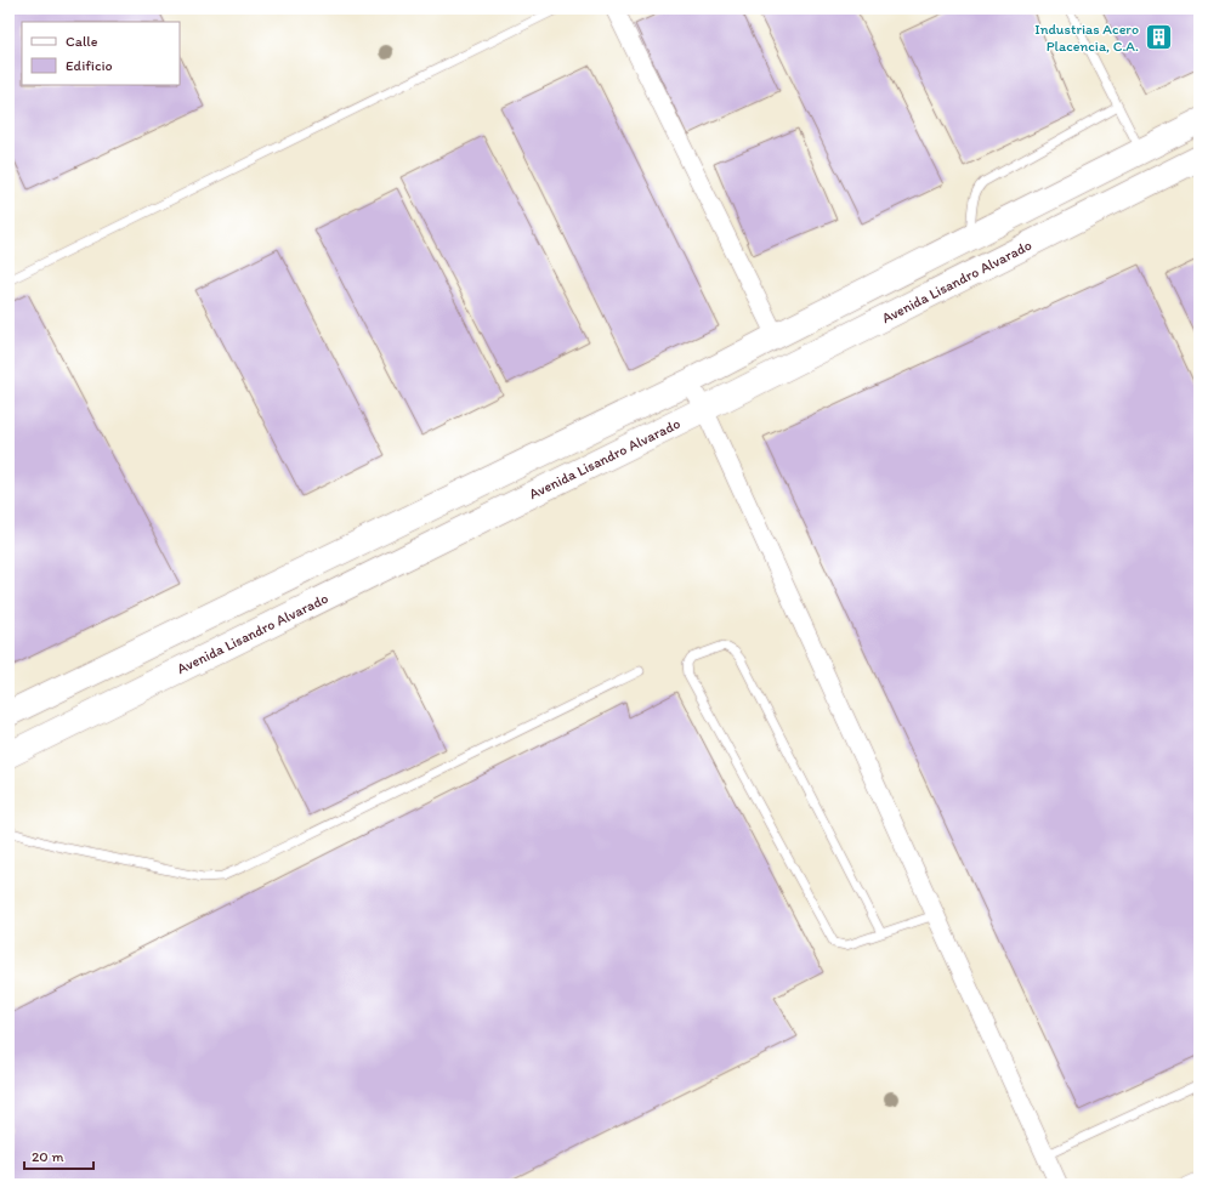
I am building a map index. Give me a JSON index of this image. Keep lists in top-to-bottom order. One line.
{"streets":{"street":["Avenida Lisandro Alvarado"]},"places":{"building":["Industrias Acero Placencia, C.A."]},"legend":["Calle","Edificio"],"scale_bar":"20 m"}
